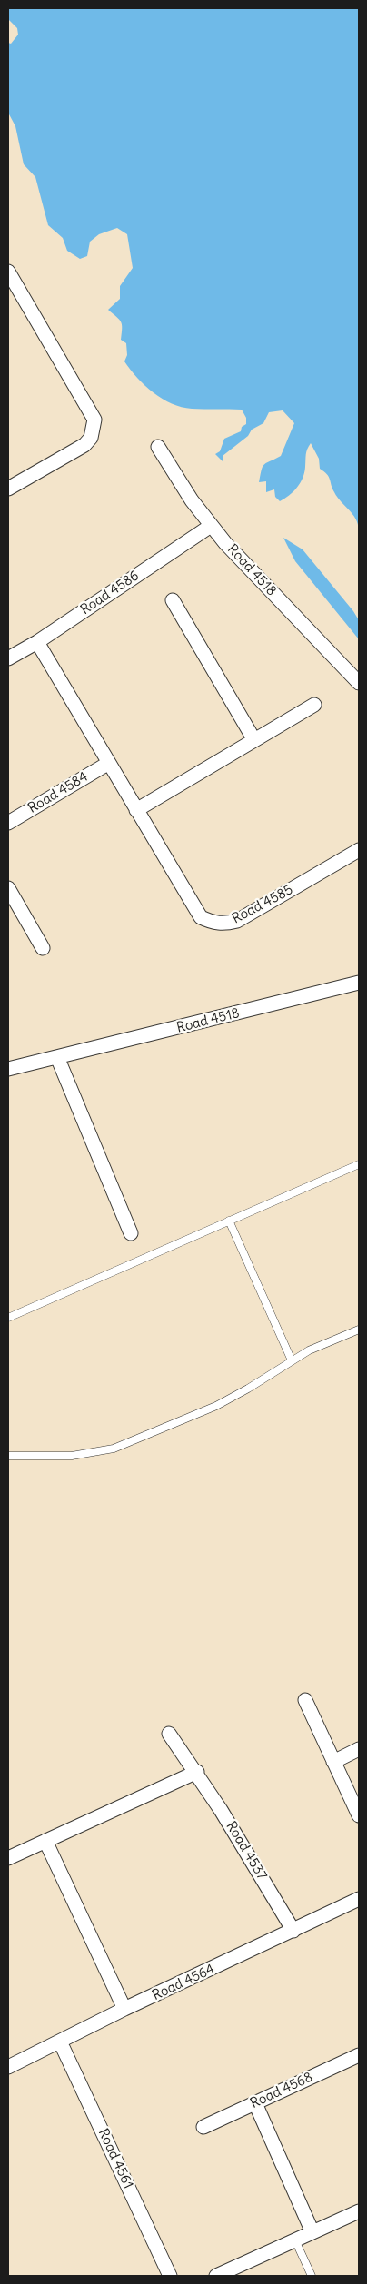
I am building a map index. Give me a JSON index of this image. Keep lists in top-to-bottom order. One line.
{"streets":{"street":["Road 4518","Road 4586","Road 4584","Road 4585","Road 4537","Road 4564","Road 4568","Road 4561"]},"crossings":[["Road 4518","Road 4586"],["Road 4586","Road 4585"],["Road 4584","Road 4585"],["Road 4537","Road 4564"],["Road 4564","Road 4561"]]}
